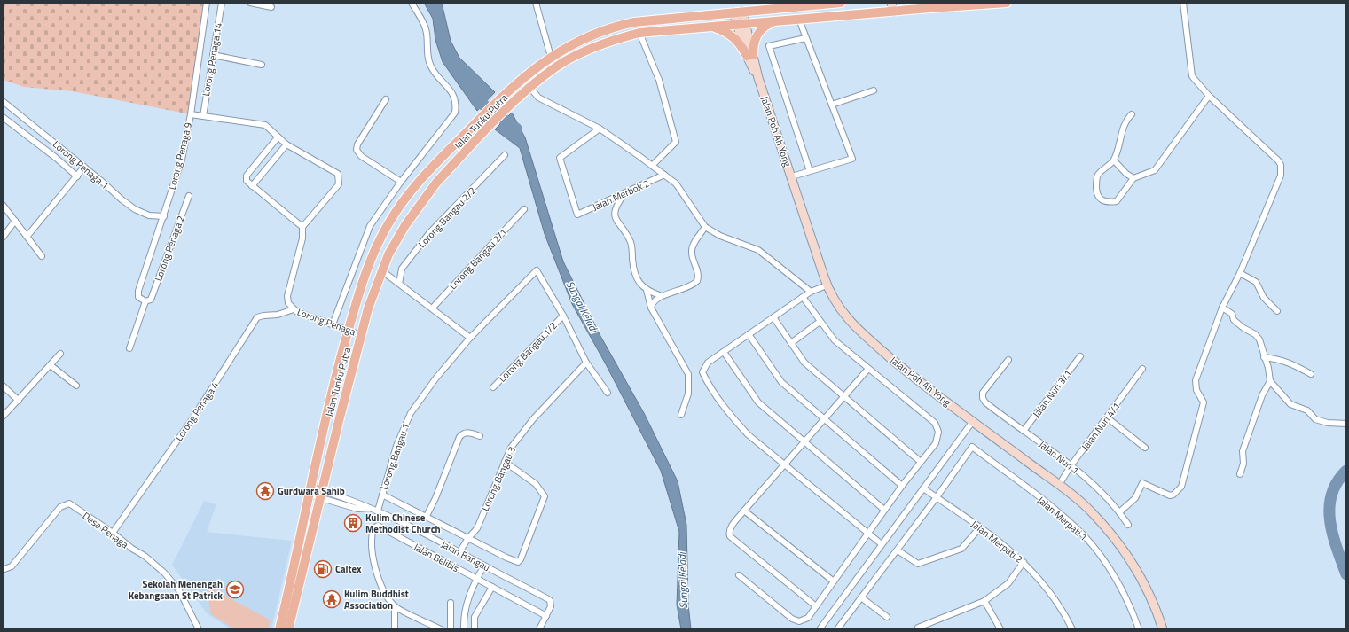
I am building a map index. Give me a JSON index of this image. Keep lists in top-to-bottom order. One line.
{"streets":{"main road":["Jalan Tunku Putra","Jalan Poh Ah Yong"],"street":["Lorong Penaga 14","Lorong Penaga 9","Lorong Penaga 1","Jalan Merbok 2","Lorong Bangau 2/2","Lorong Penaga 2","Lorong Bangau 2/1","Lorong Penaga","Lorong Bangau 1/2","Jalan Nuri 3/1","Lorong Penaga 4","Jalan Nuri 4/1","Lorong Bangau 1","Jalan Nuri 1","Lorong Bangau 3","Jalan Merpati 1","Desa Penaga","Jalan Merpati 2","Jalan Bangau","Jalan Belibis"]},"crossings":[["Jalan Tunku Putra","Jalan Poh Ah Yong"],["Jalan Tunku Putra","Lorong Penaga"],["Jalan Tunku Putra","Jalan Bangau"],["Jalan Poh Ah Yong","Jalan Nuri 4/1"],["Lorong Penaga 9","Lorong Penaga 1"],["Lorong Penaga 9","Lorong Penaga 2"],["Lorong Penaga","Lorong Penaga 4"],["Lorong Bangau 1/2","Lorong Bangau 1"],["Jalan Nuri 3/1","Jalan Nuri 1"],["Lorong Penaga 4","Desa Penaga"],["Jalan Nuri 4/1","Jalan Nuri 1"],["Lorong Bangau 1","Jalan Bangau"],["Lorong Bangau 3","Jalan Bangau"],["Jalan Merpati 1","Jalan Merpati 2"],["Jalan Bangau","Jalan Belibis"]],"water":["Sungai Keladi"],"places":{"temple":["Gurdwara Sahib","Kulim Buddhist Association"],"building":["Kulim Chinese Methodist Church"],"fuel station":["Caltex"],"school or university":["Sekolah Menengah Kebangsaan St Patrick"]}}
